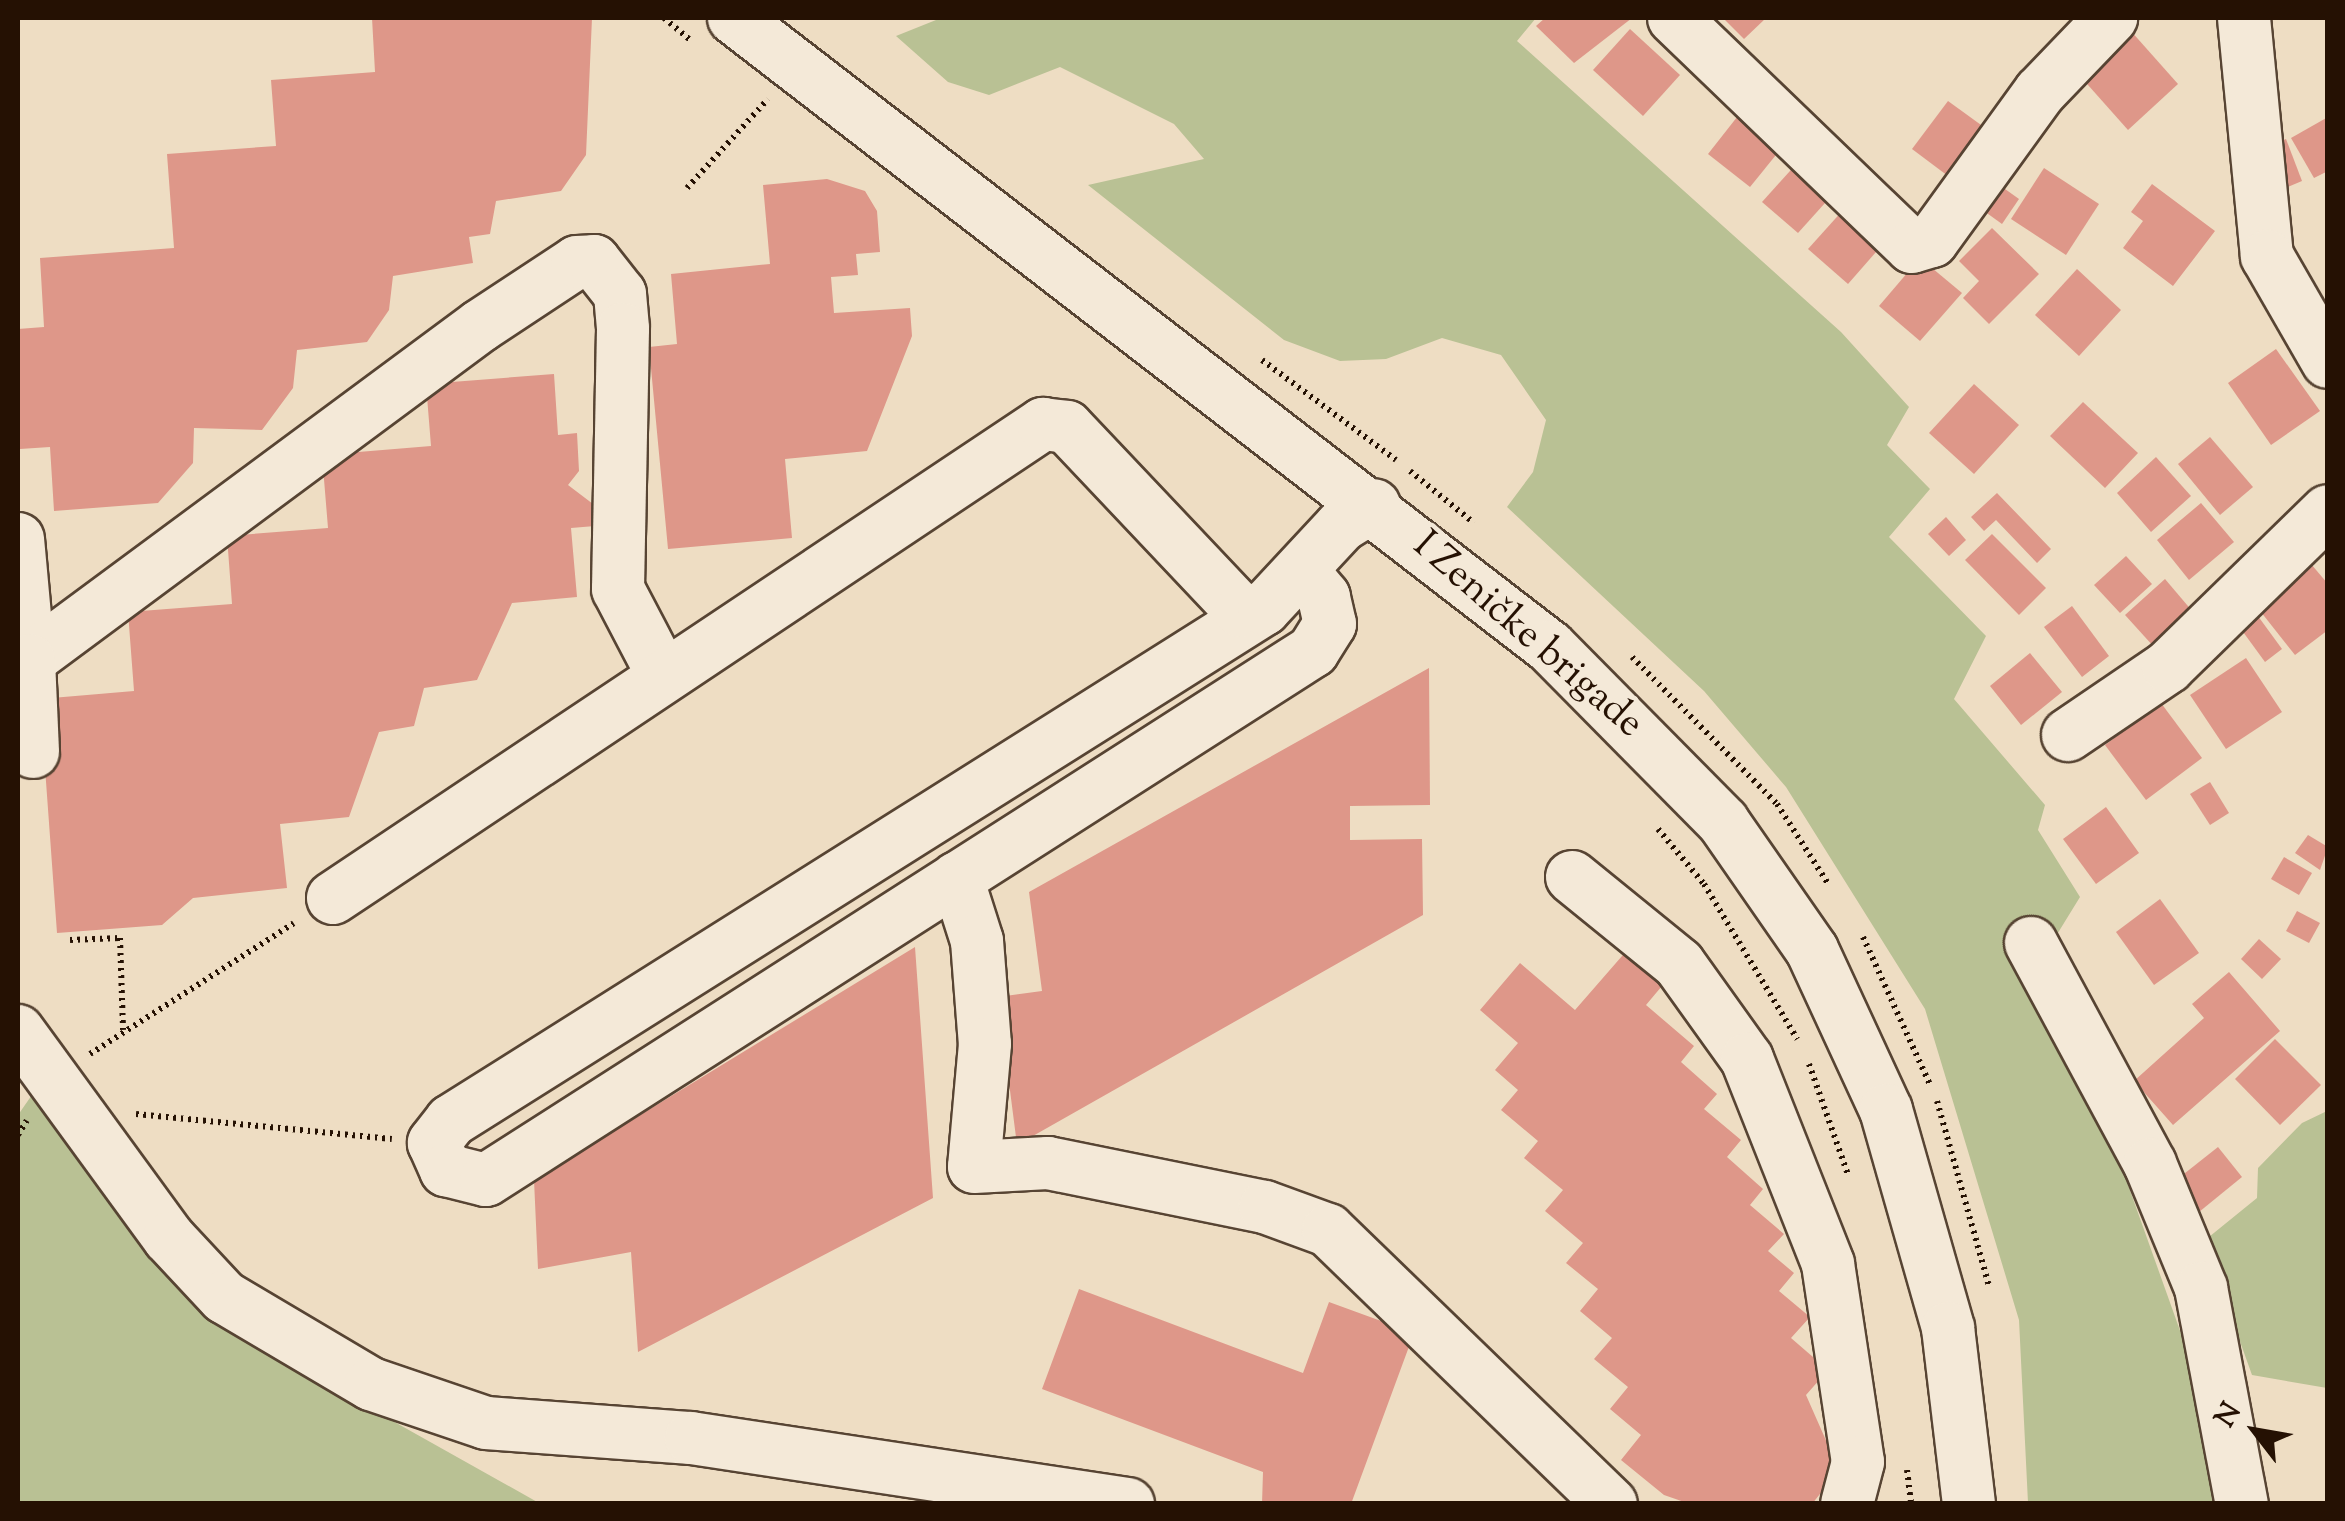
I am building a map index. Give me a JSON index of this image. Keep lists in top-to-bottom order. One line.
{"streets":{"street":["I Zeničke brigade"]},"north":"top left"}
